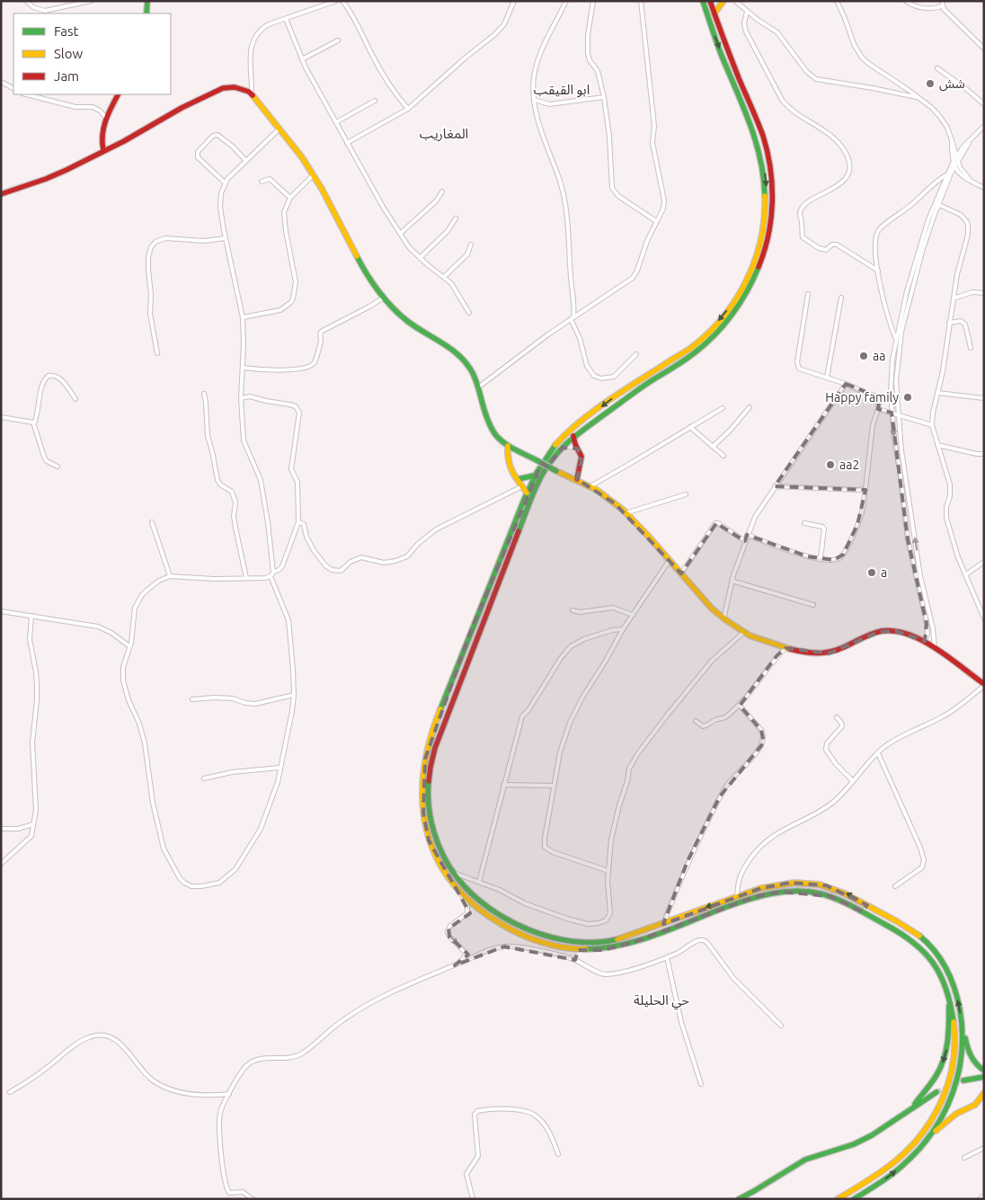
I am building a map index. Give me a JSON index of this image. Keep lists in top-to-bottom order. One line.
{"districts":["ابو القيقب","المغاريب","حي الحليلة"],"places":["شش","aa","Happy family","aa2","a"],"legend":["Fast","Slow","Jam"]}
